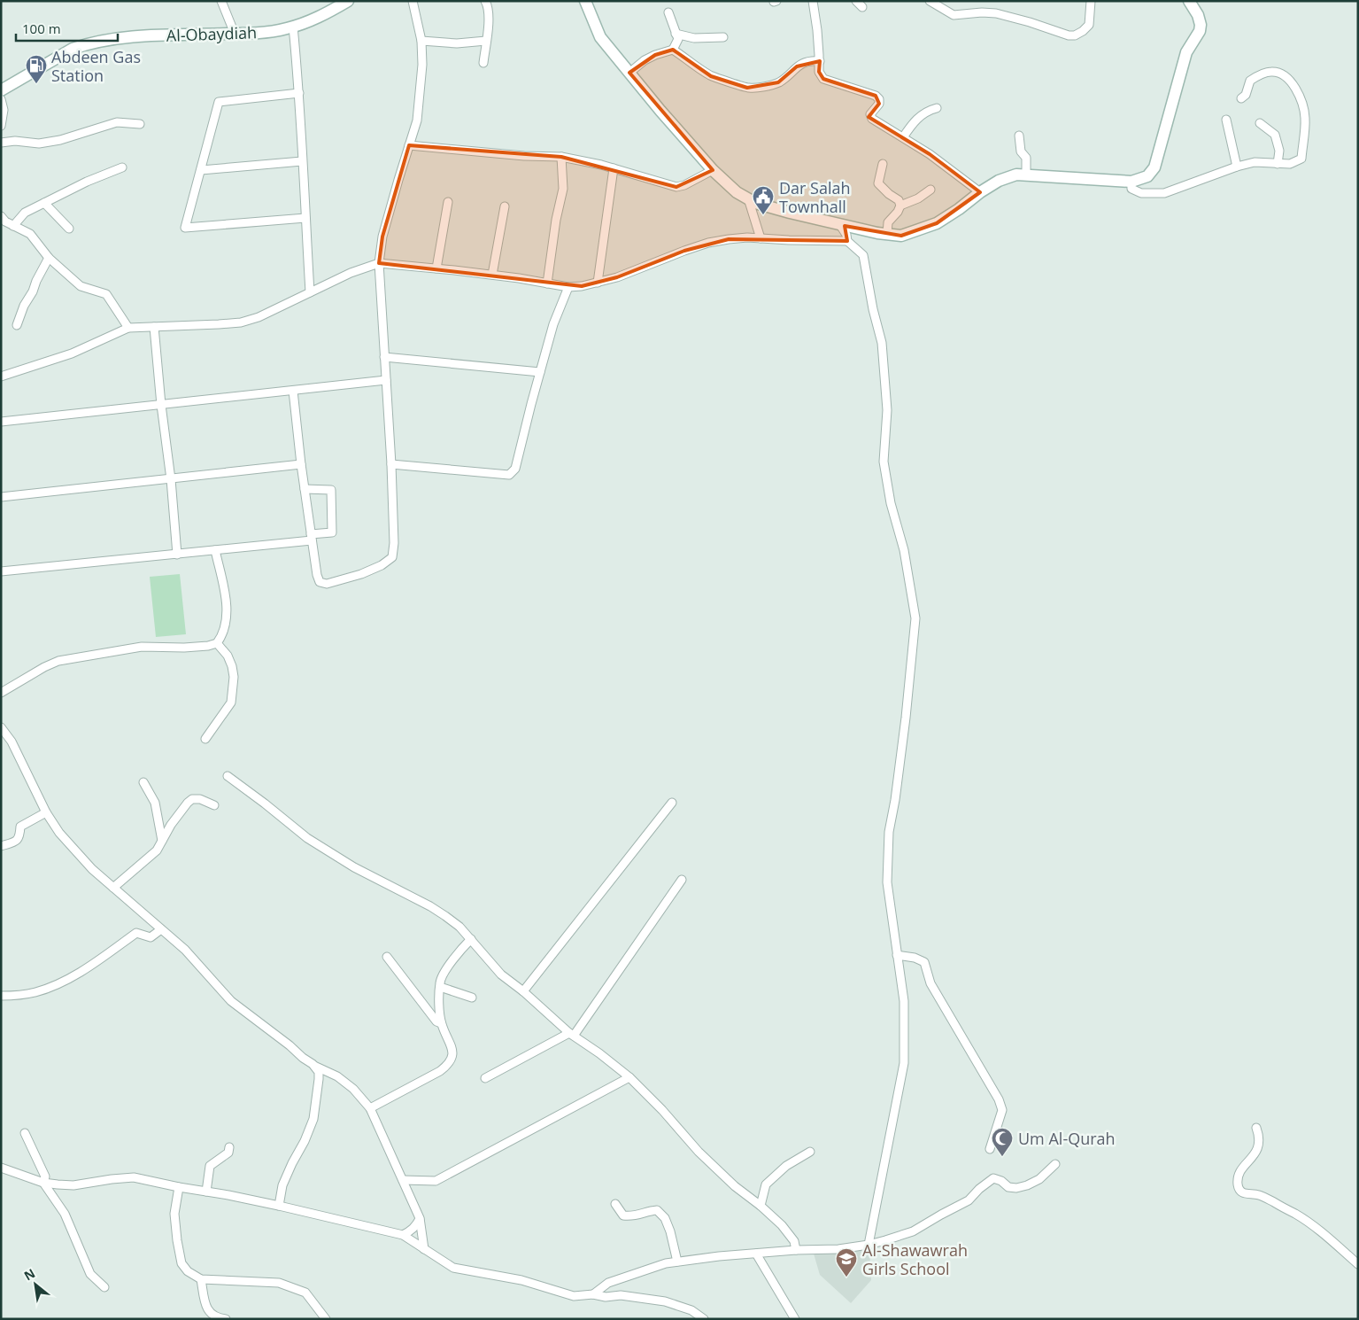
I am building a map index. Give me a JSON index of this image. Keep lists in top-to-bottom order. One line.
{"streets":{"street":["Al-Obaydiah"]},"places":{"fuel station":["Abdeen Gas Station"],"public building":["Dar Salah Townhall"],"mosque":["Um Al-Qurah"],"school or university":["Al-Shawawrah Girls School"]},"scale_bar":"100 m","north":"top left"}
